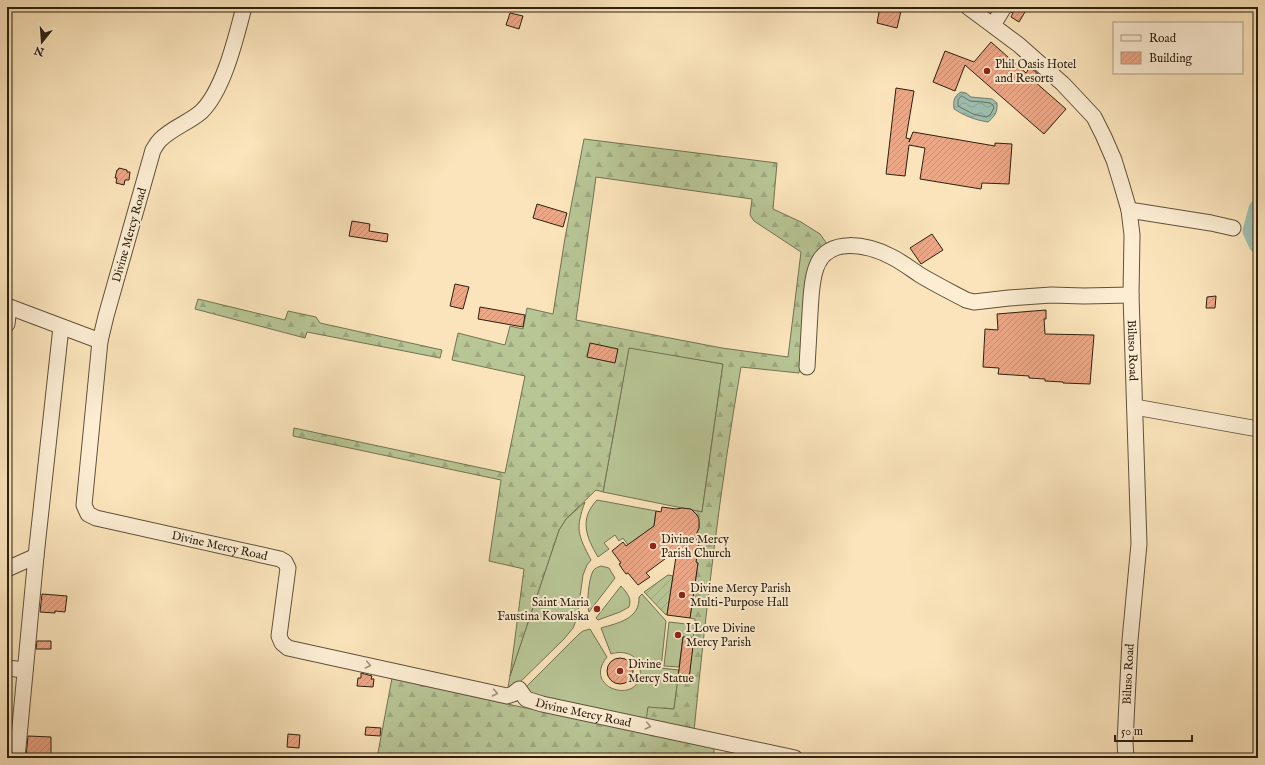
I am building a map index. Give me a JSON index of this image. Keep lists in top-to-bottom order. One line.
{"streets":{"street":["Divine Mercy Road","Biluso Road"]},"one_way":["Divine Mercy Road"],"places":["Phil Oasis Hotel and Resorts","Divine Mercy Parish Church","Divine Mercy Parish Multi-Purpose Hall","Saint Maria Faustina Kowalska","I Love Divine Mercy Parish","Divine Mercy Statue"],"legend":["Road","Building"],"scale_bar":"50 m","north":"bottom"}
